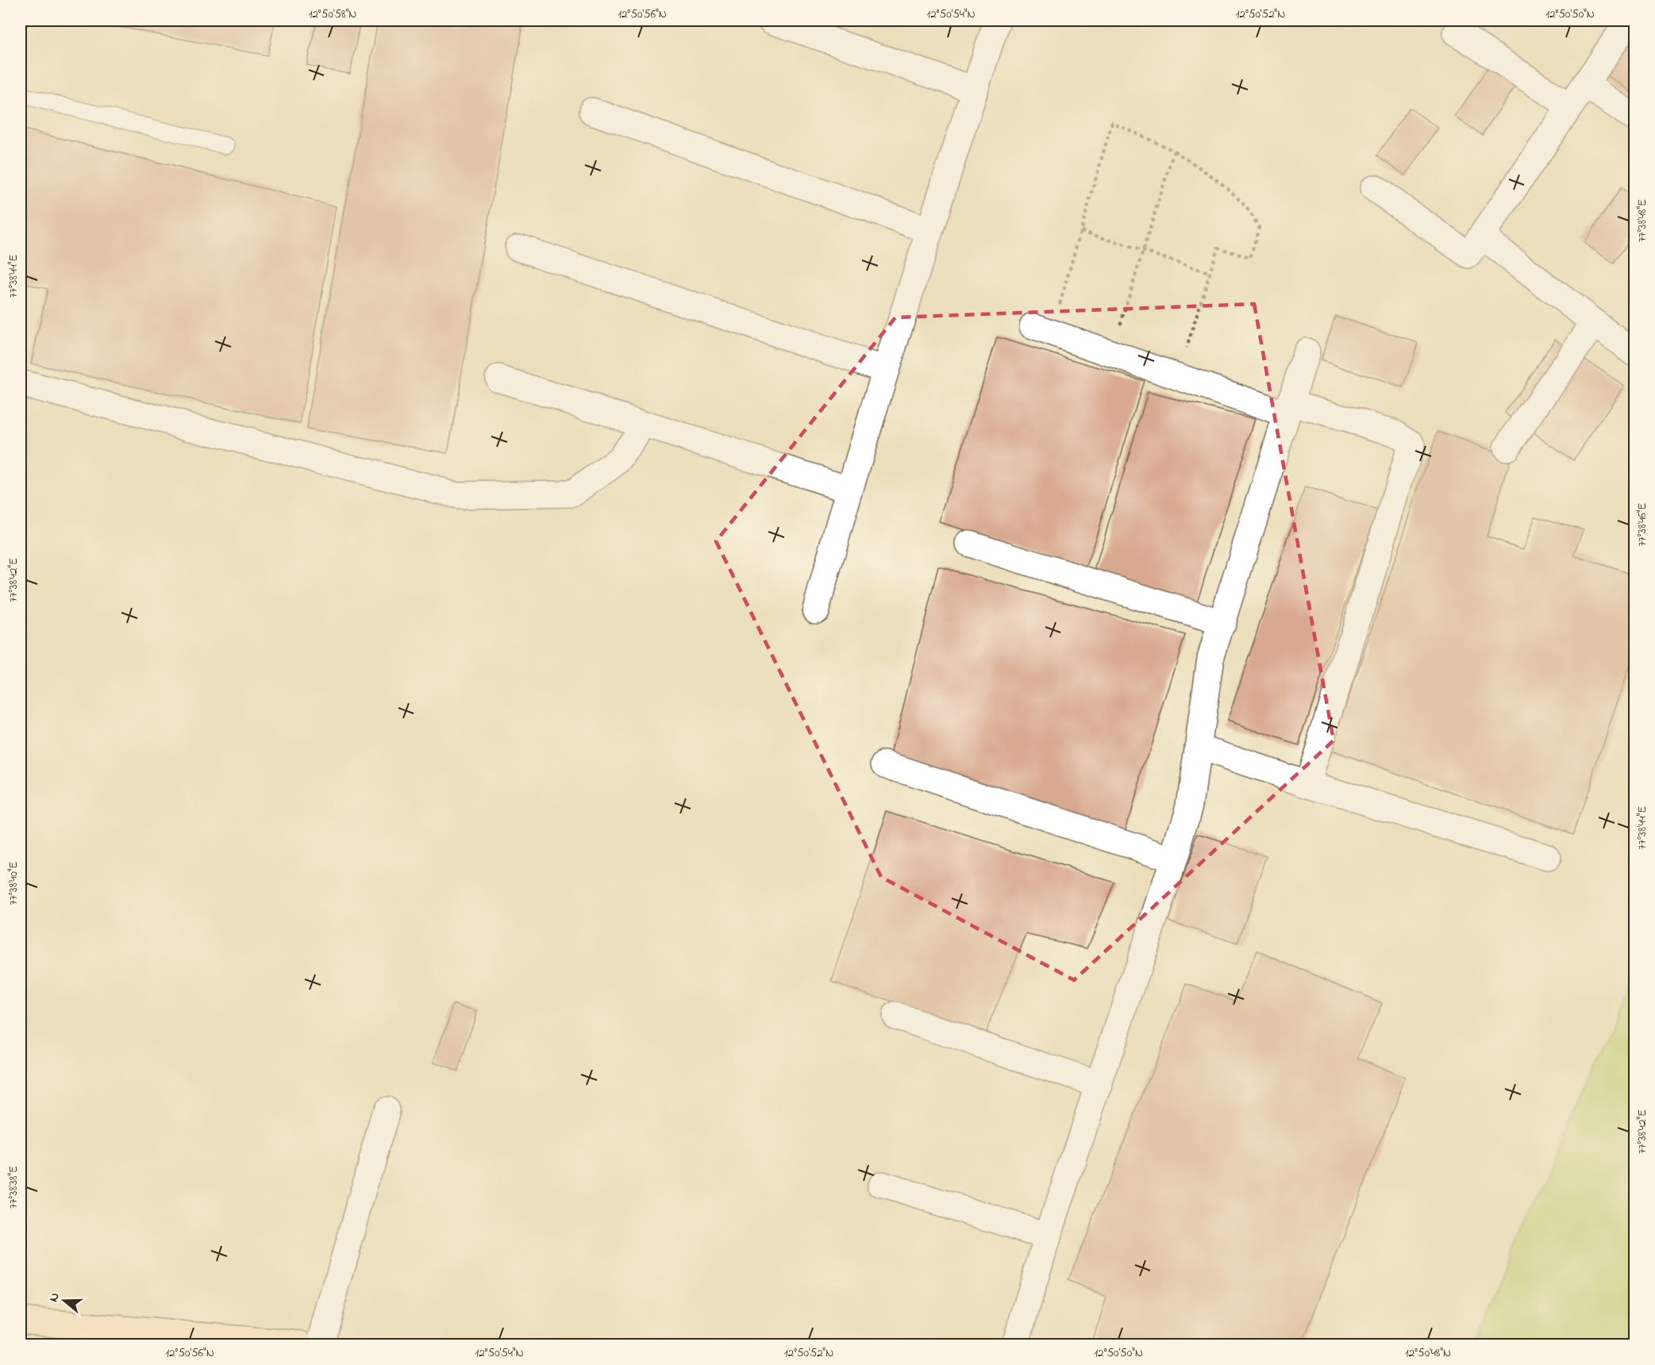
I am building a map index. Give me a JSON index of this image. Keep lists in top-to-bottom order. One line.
{"north":"left","coordinates":["12°50'58\"N","12°50'56\"N","12°50'54\"N","12°50'52\"N","12°50'50\"N","77°38'48\"E","77°38'44\"E","77°38'46\"E","77°38'42\"E","77°38'40\"E","77°38'38\"E","12°50'48\"N"]}
